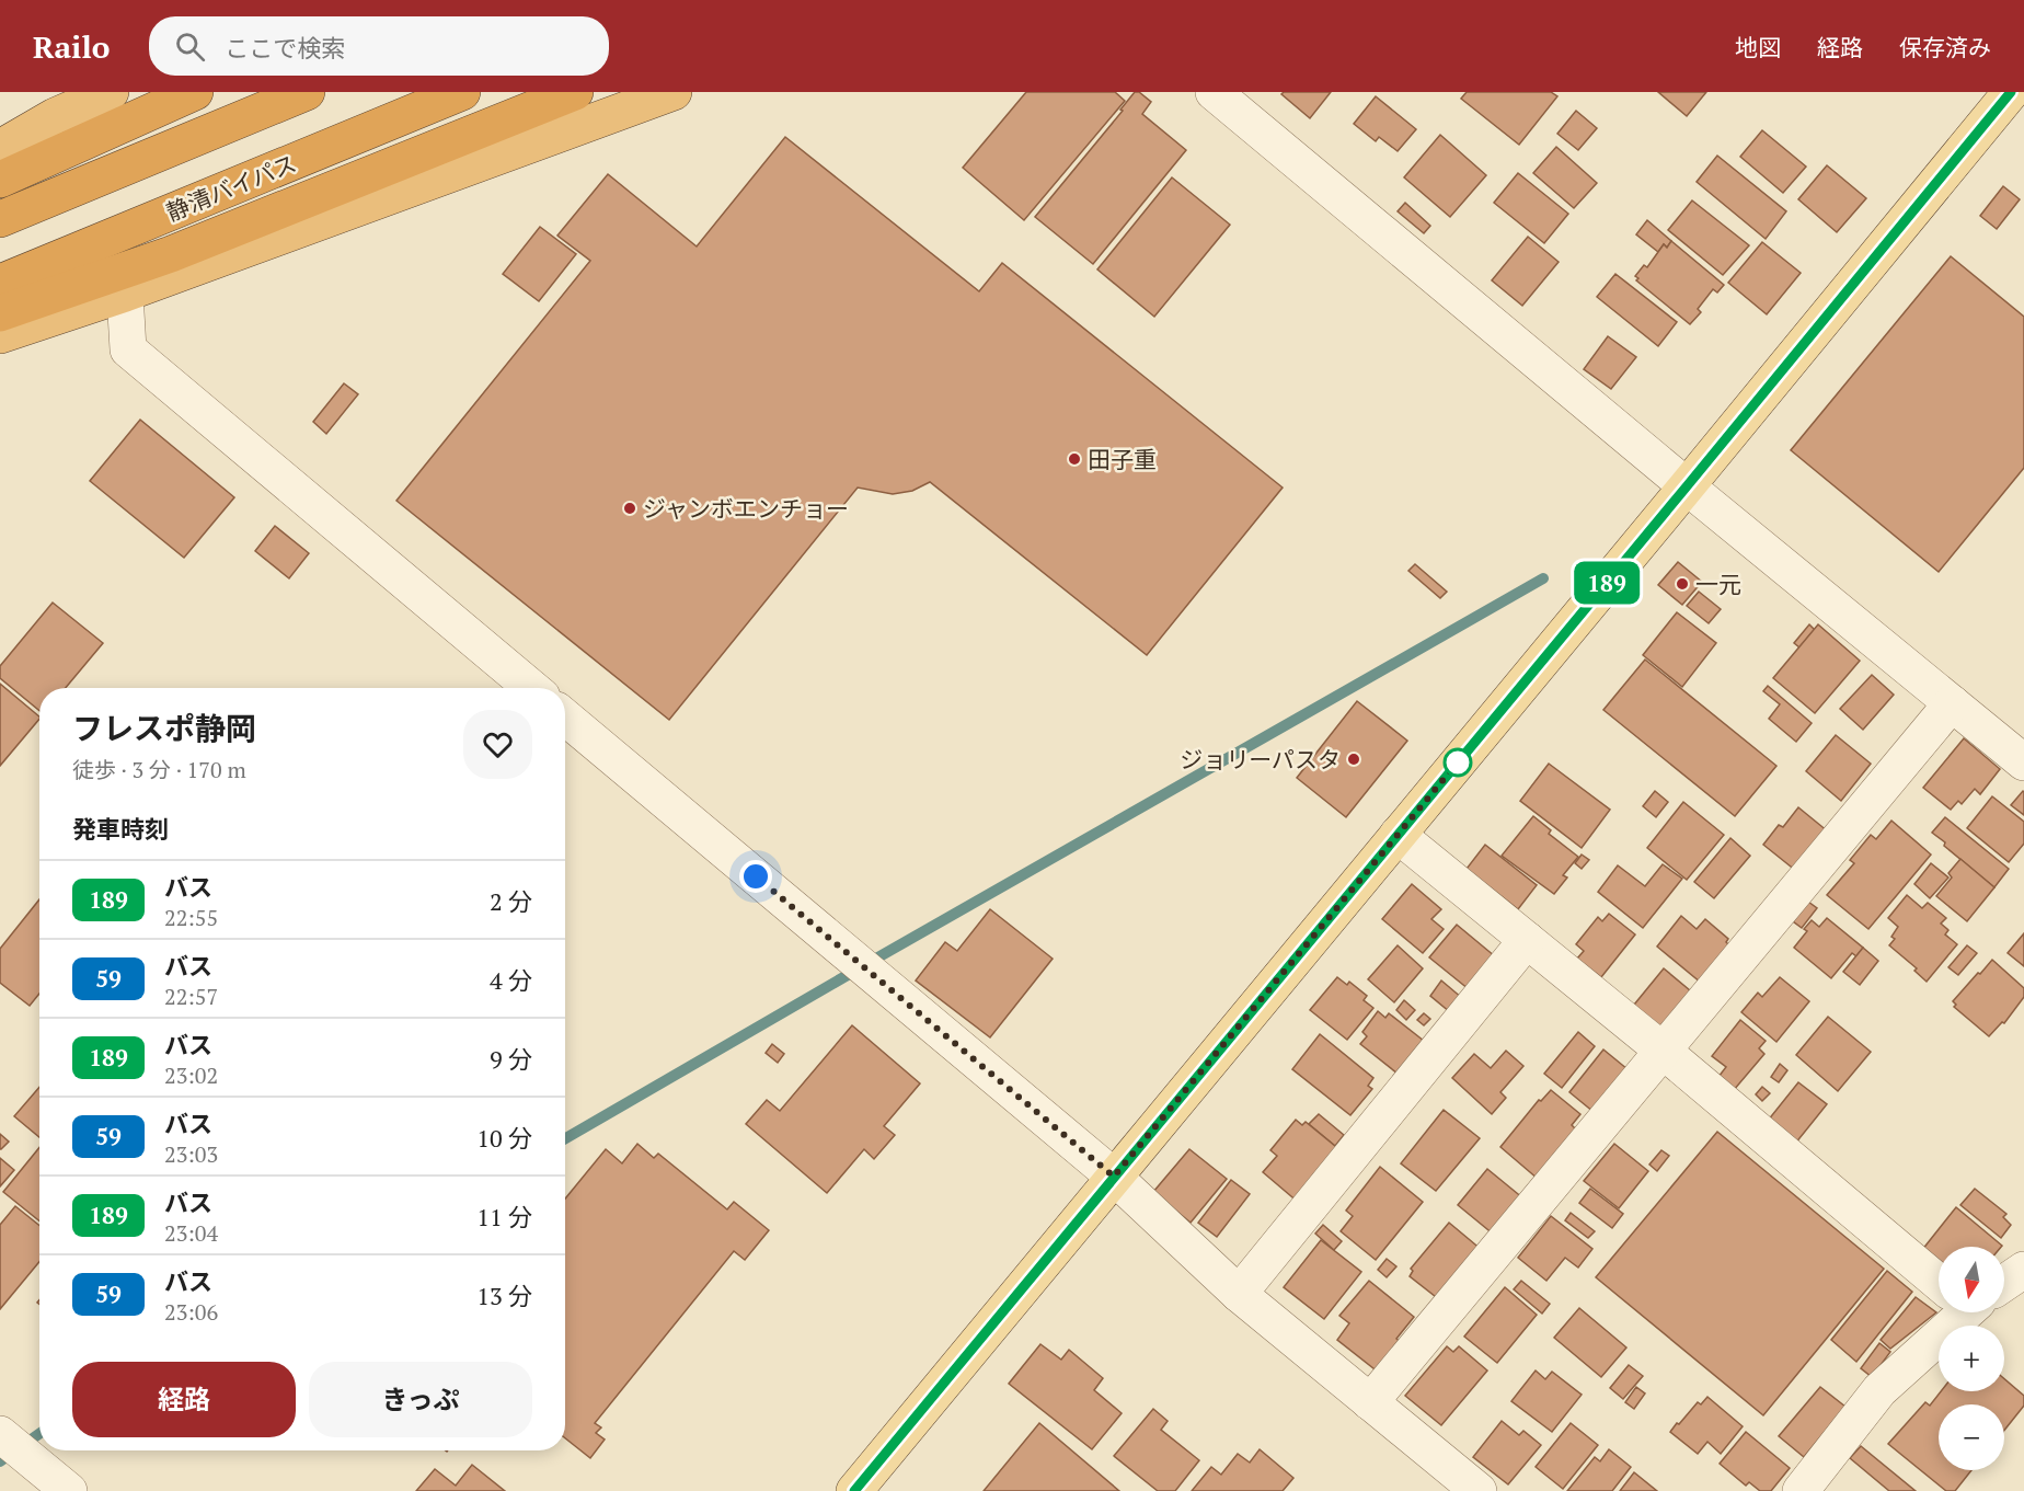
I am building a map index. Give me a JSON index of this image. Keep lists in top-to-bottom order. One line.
{"streets":{"highway":["静清バイパス"]},"places":["田子重","ジャンボエンチョー","一元","ジョリーパスタ"],"lines":["bus line 189"],"north":"bottom","page":{"header":"Railo","search":"ここで検索","nav":["地図","経路","保存済み"],"on_map":"189","heading":[["フレスポ静岡","徒歩 · 3 分 · 170 m"],"発車時刻"],"list":[{"mark":"189","name":"バス","note":"22:55","value":"2 分"},{"mark":"59","name":"バス","note":"22:57","value":"4 分"},{"mark":"189","name":"バス","note":"23:02","value":"9 分"},{"mark":"59","name":"バス","note":"23:03","value":"10 分"},{"mark":"189","name":"バス","note":"23:04","value":"11 分"},{"mark":"59","name":"バス","note":"23:06","value":"13 分"}],"map_buttons":["+","−"],"buttons":["経路","きっぷ"]}}
